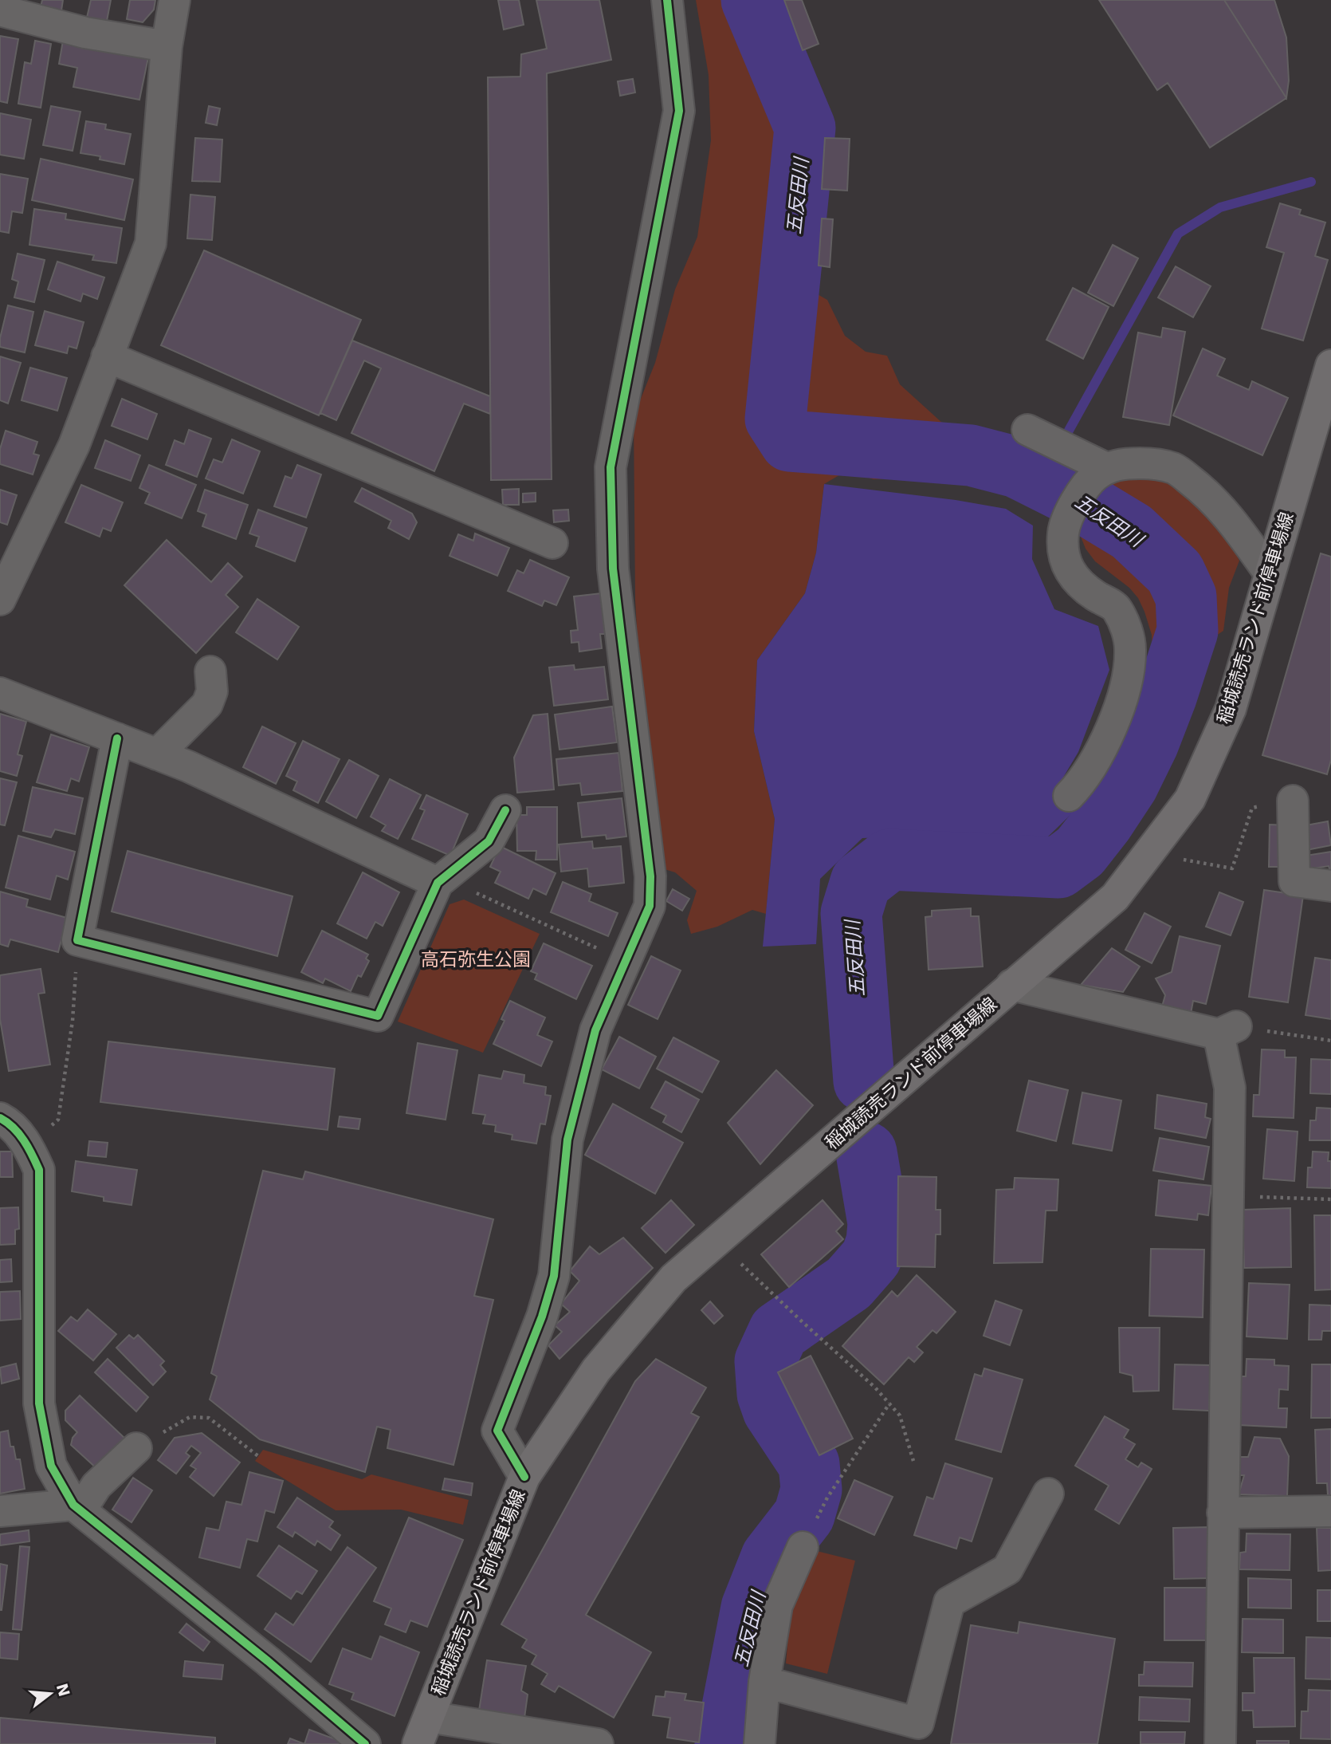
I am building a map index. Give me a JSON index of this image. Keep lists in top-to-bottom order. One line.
{"streets":{"main road":["稲城読売ランド前停車場線"]},"water":["五反田川"],"parks":["高石弥生公園"],"north":"right"}
